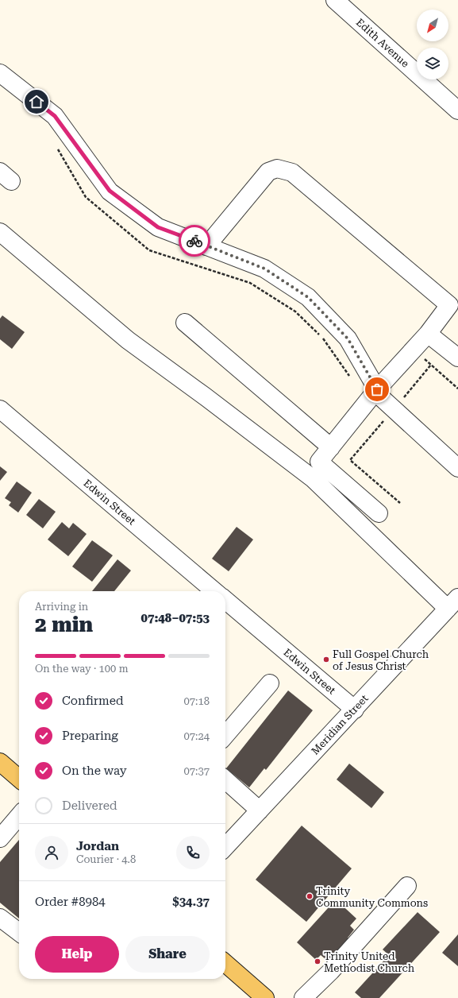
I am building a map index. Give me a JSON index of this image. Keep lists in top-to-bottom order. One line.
{"streets":{"street":["Edith Avenue","Edwin Street","Meridian Street"]},"crossings":[["Edwin Street","Meridian Street"]],"places":["Full Gospel Church of Jesus Christ","Trinity Community Commons","Trinity United Methodist Church"],"north":"bottom left","page":{"heading":["2 min","Arriving in","07:48–07:53"],"panel":["Jordan","Courier · 4.8","Order #8984","$34.37"],"bar":"On the way · 100 m","list":[["Confirmed","07:18"],["Preparing","07:24"],["On the way","07:37"],"Delivered"],"buttons":["Help","Share"]}}
